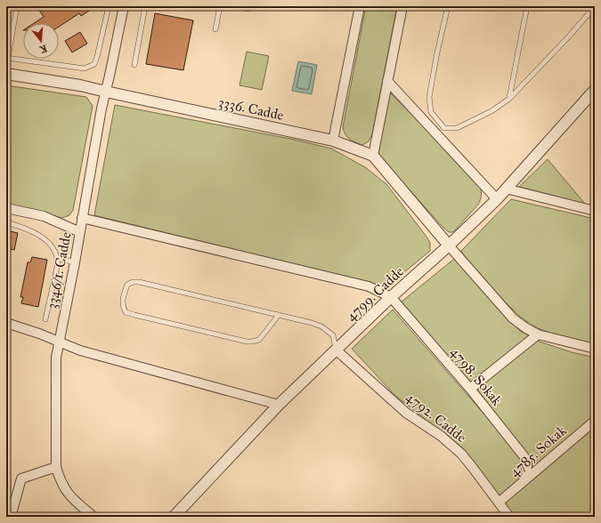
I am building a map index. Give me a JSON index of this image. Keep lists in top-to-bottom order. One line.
{"streets":{"street":["3336. Cadde","3346/1. Cadde","4799. Cadde","4798. Sokak","4792. Cadde","4785. Sokak"]},"crossings":[["3336. Cadde","3346/1. Cadde"],["3336. Cadde","4799. Cadde"],["4799. Cadde","4798. Sokak"],["4799. Cadde","4792. Cadde"],["4798. Sokak","4785. Sokak"],["4792. Cadde","4785. Sokak"]],"north":"bottom"}
